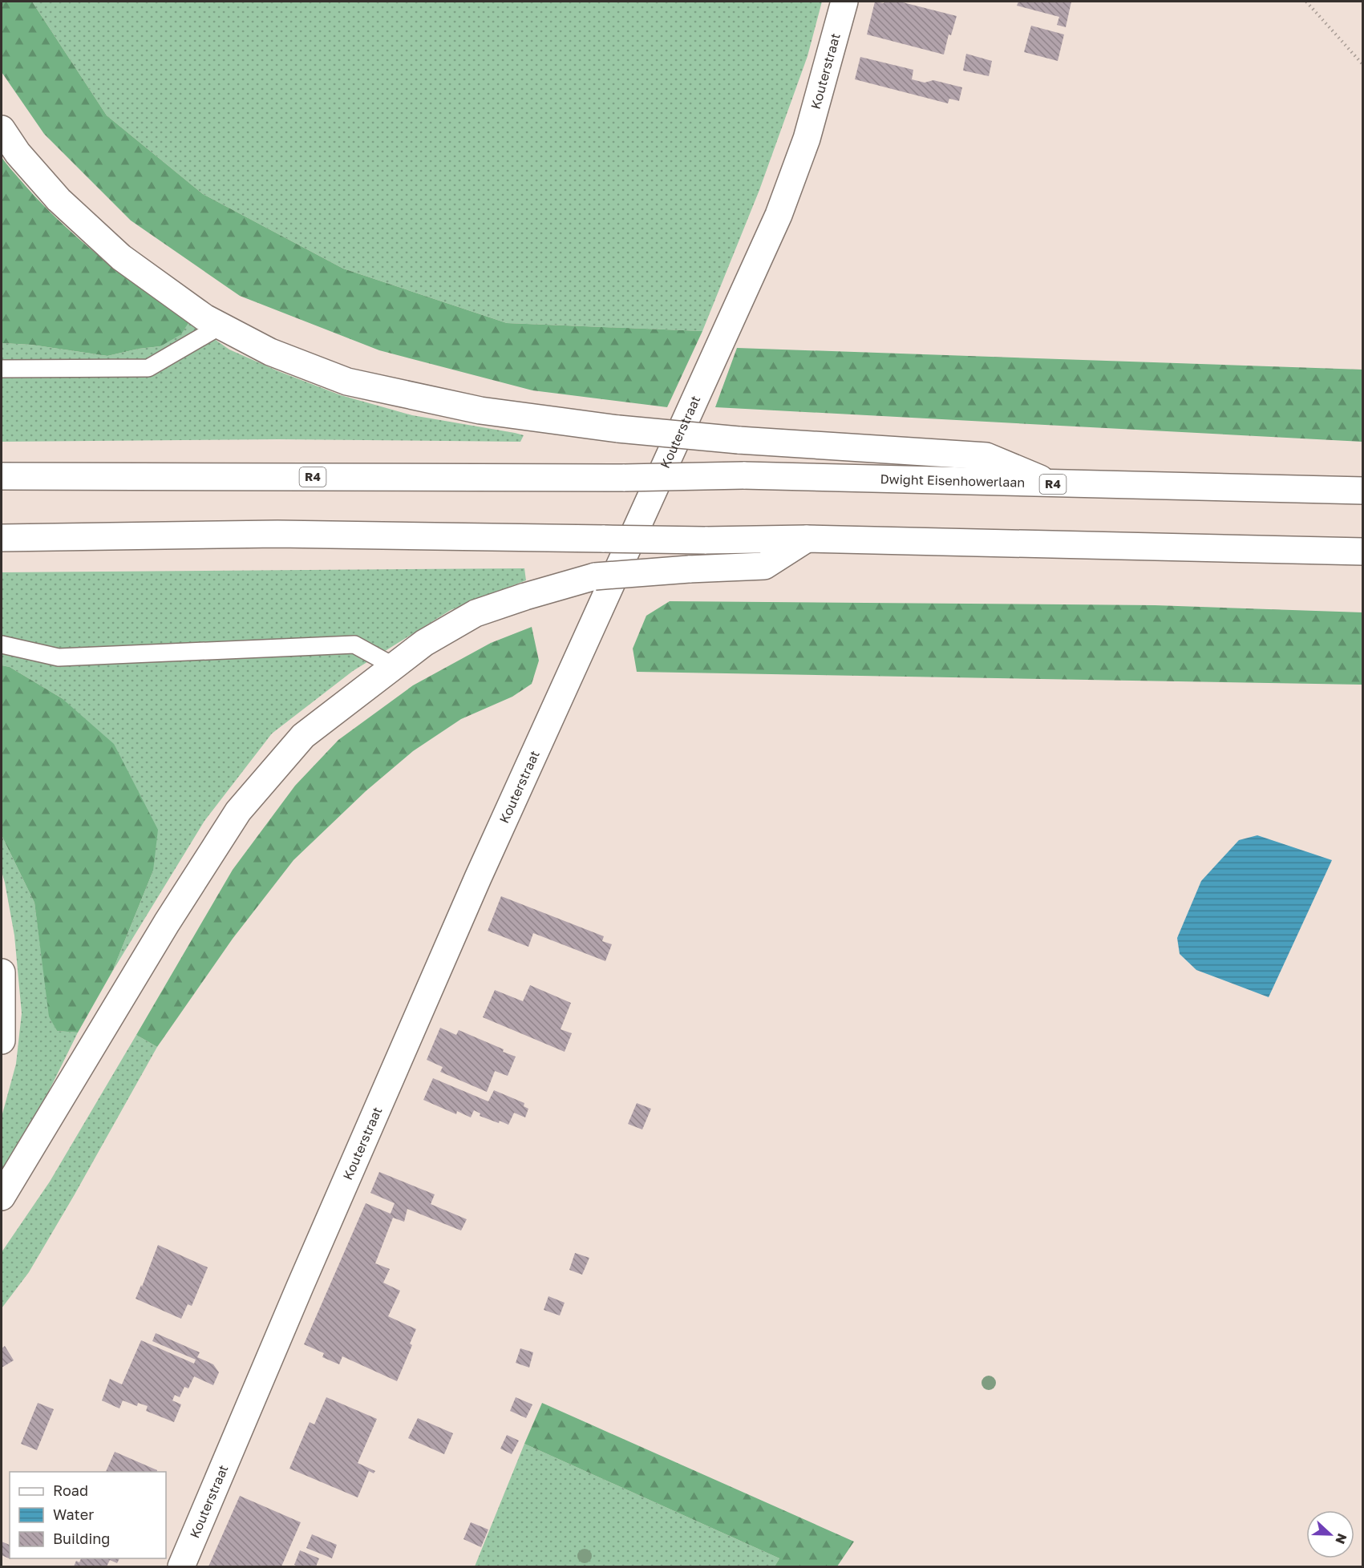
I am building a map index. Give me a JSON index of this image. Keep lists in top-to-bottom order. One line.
{"streets":{"main road":["Kouterstraat","R4","Dwight Eisenhowerlaan"]},"legend":["Road","Water","Building"],"north":"right"}
